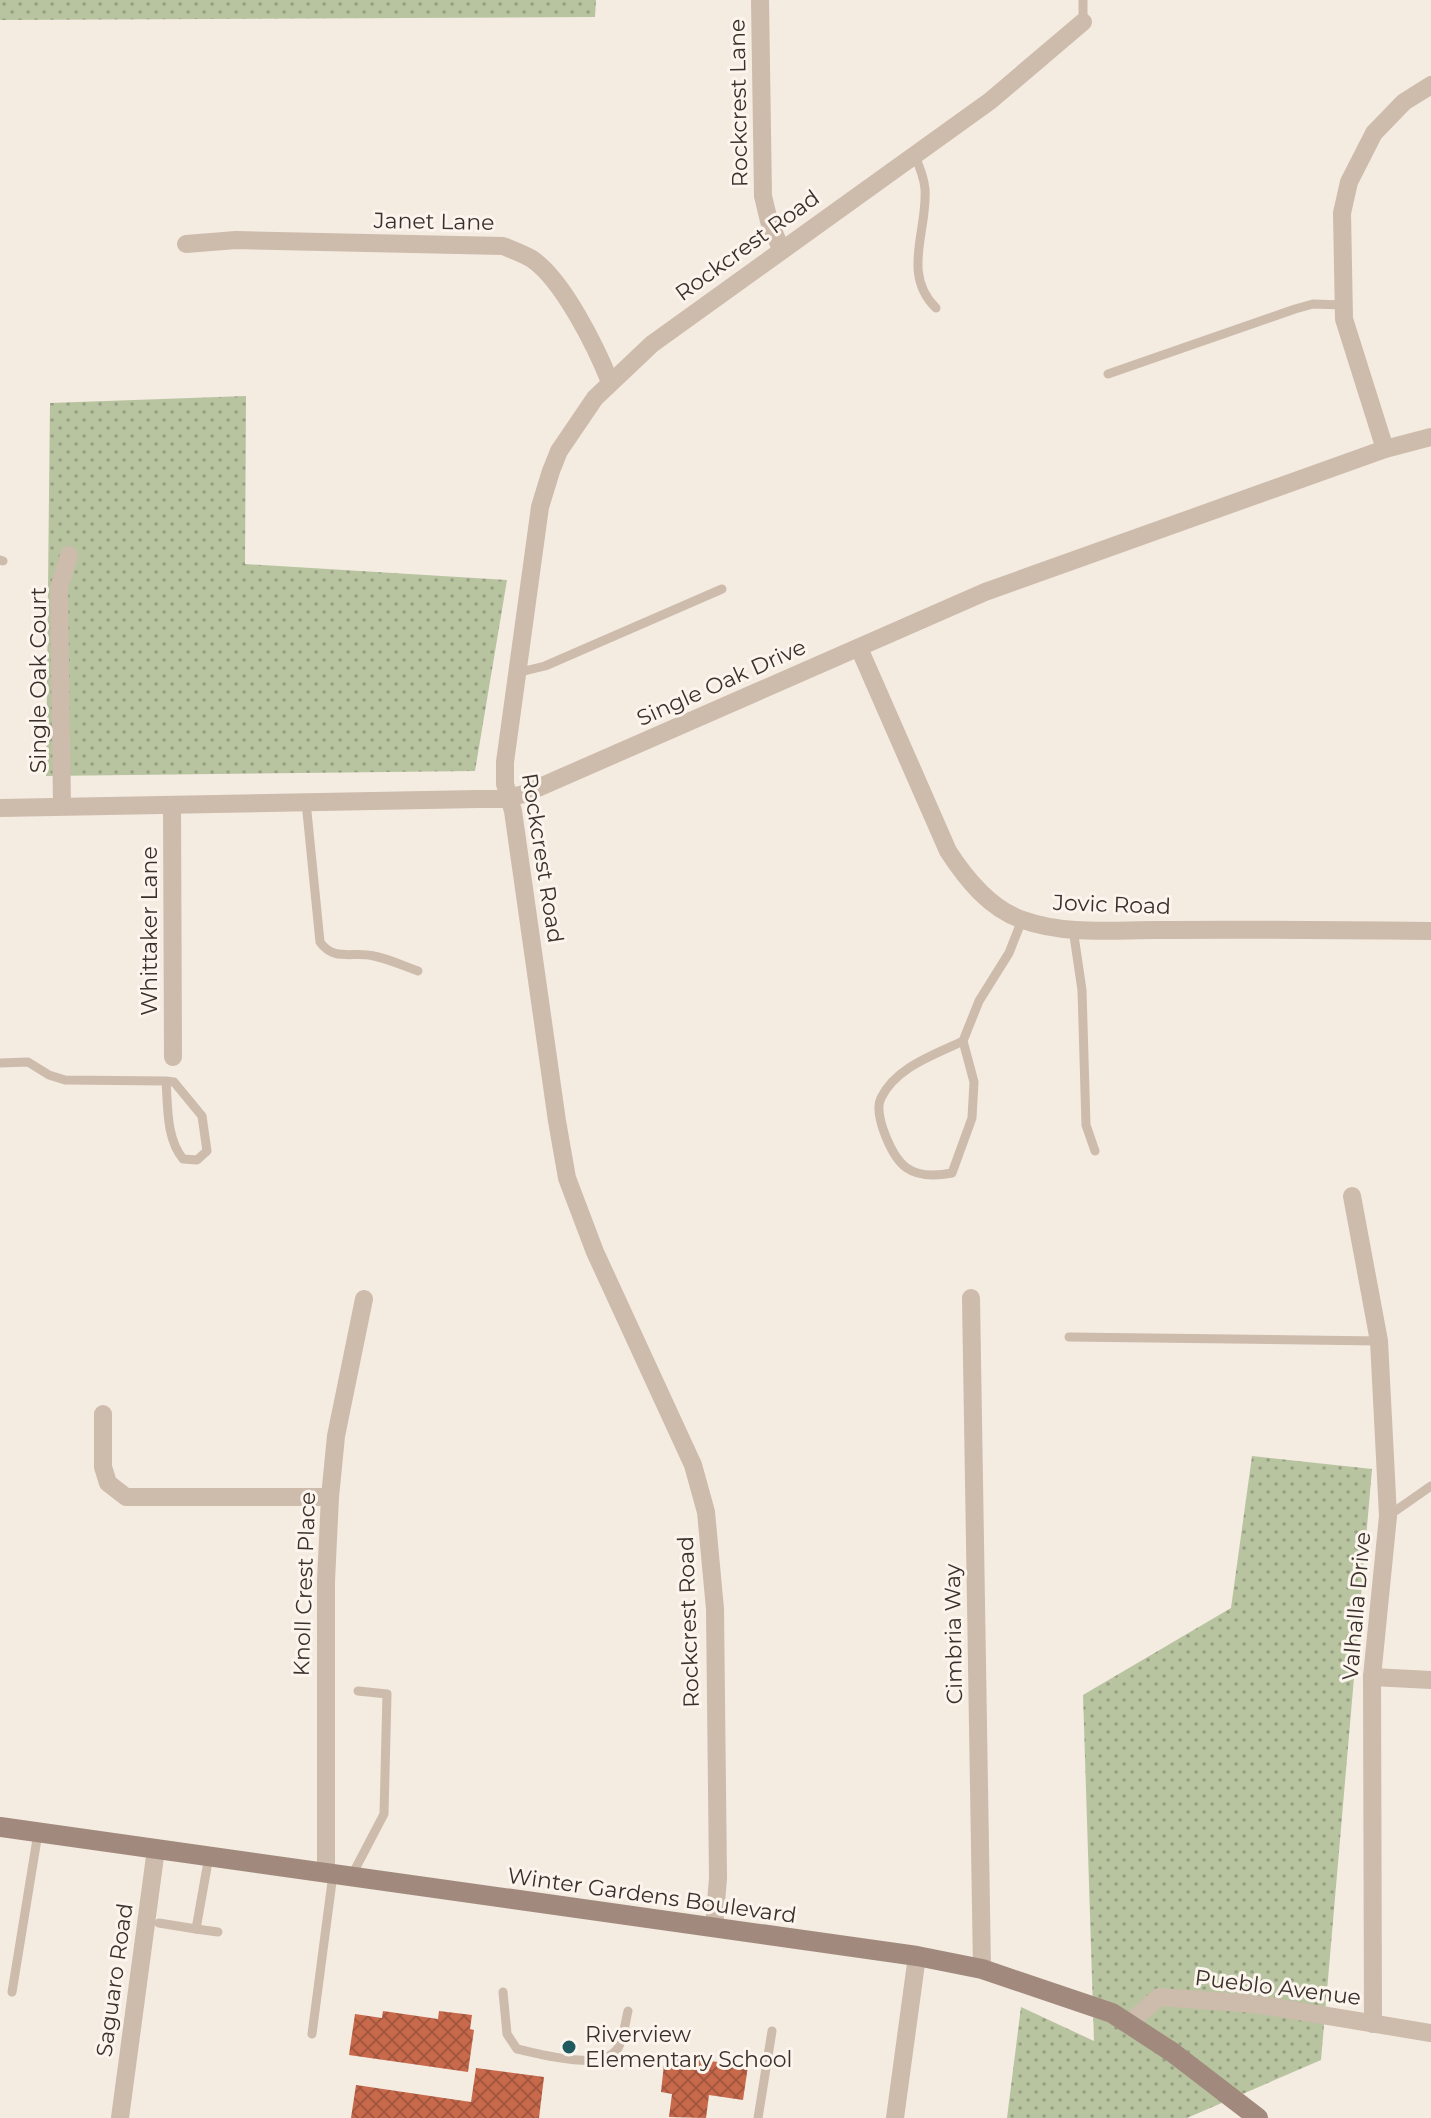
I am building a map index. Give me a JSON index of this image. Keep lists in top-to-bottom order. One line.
{"streets":{"main road":["Winter Gardens Boulevard"],"street":["Rockcrest Lane","Janet Lane","Rockcrest Road","Single Oak Court","Single Oak Drive","Jovic Road","Whittaker Lane","Knoll Crest Place","Valhalla Drive","Cimbria Way","Saguaro Road","Pueblo Avenue"]},"crossings":[["Rockcrest Lane","Rockcrest Road"],["Janet Lane","Rockcrest Road"],["Rockcrest Road","Single Oak Drive"],["Rockcrest Road","Winter Gardens Boulevard"],["Single Oak Court","Single Oak Drive"],["Single Oak Drive","Jovic Road"],["Single Oak Drive","Whittaker Lane"],["Knoll Crest Place","Winter Gardens Boulevard"],["Valhalla Drive","Pueblo Avenue"],["Cimbria Way","Winter Gardens Boulevard"],["Winter Gardens Boulevard","Saguaro Road"],["Winter Gardens Boulevard","Pueblo Avenue"]],"places":["Riverview Elementary School"]}
